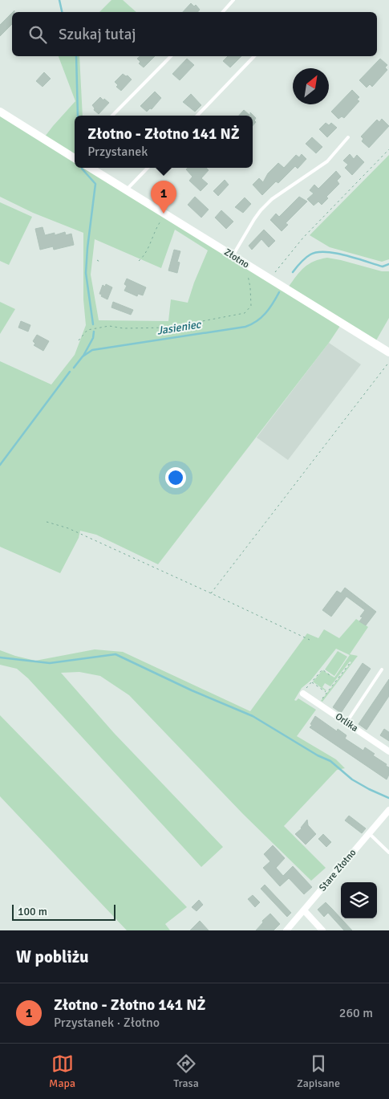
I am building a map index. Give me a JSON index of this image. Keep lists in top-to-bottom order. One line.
{"streets":{"street":["Złotno","Orlika","Stare Złotno"]},"water":["Jasieniec"],"scale_bar":"100 m","north":"top right","page":{"search":"Szukaj tutaj","popup":["Złotno - Złotno 141 NŻ","Przystanek"],"pins":"1","scale":"100 m","heading":"W pobliżu","list":[{"mark":"1","name":"Złotno - Złotno 141 NŻ","note":"Przystanek · Złotno","value":"260 m"}],"nav":["Mapa","Trasa","Zapisane"]}}
